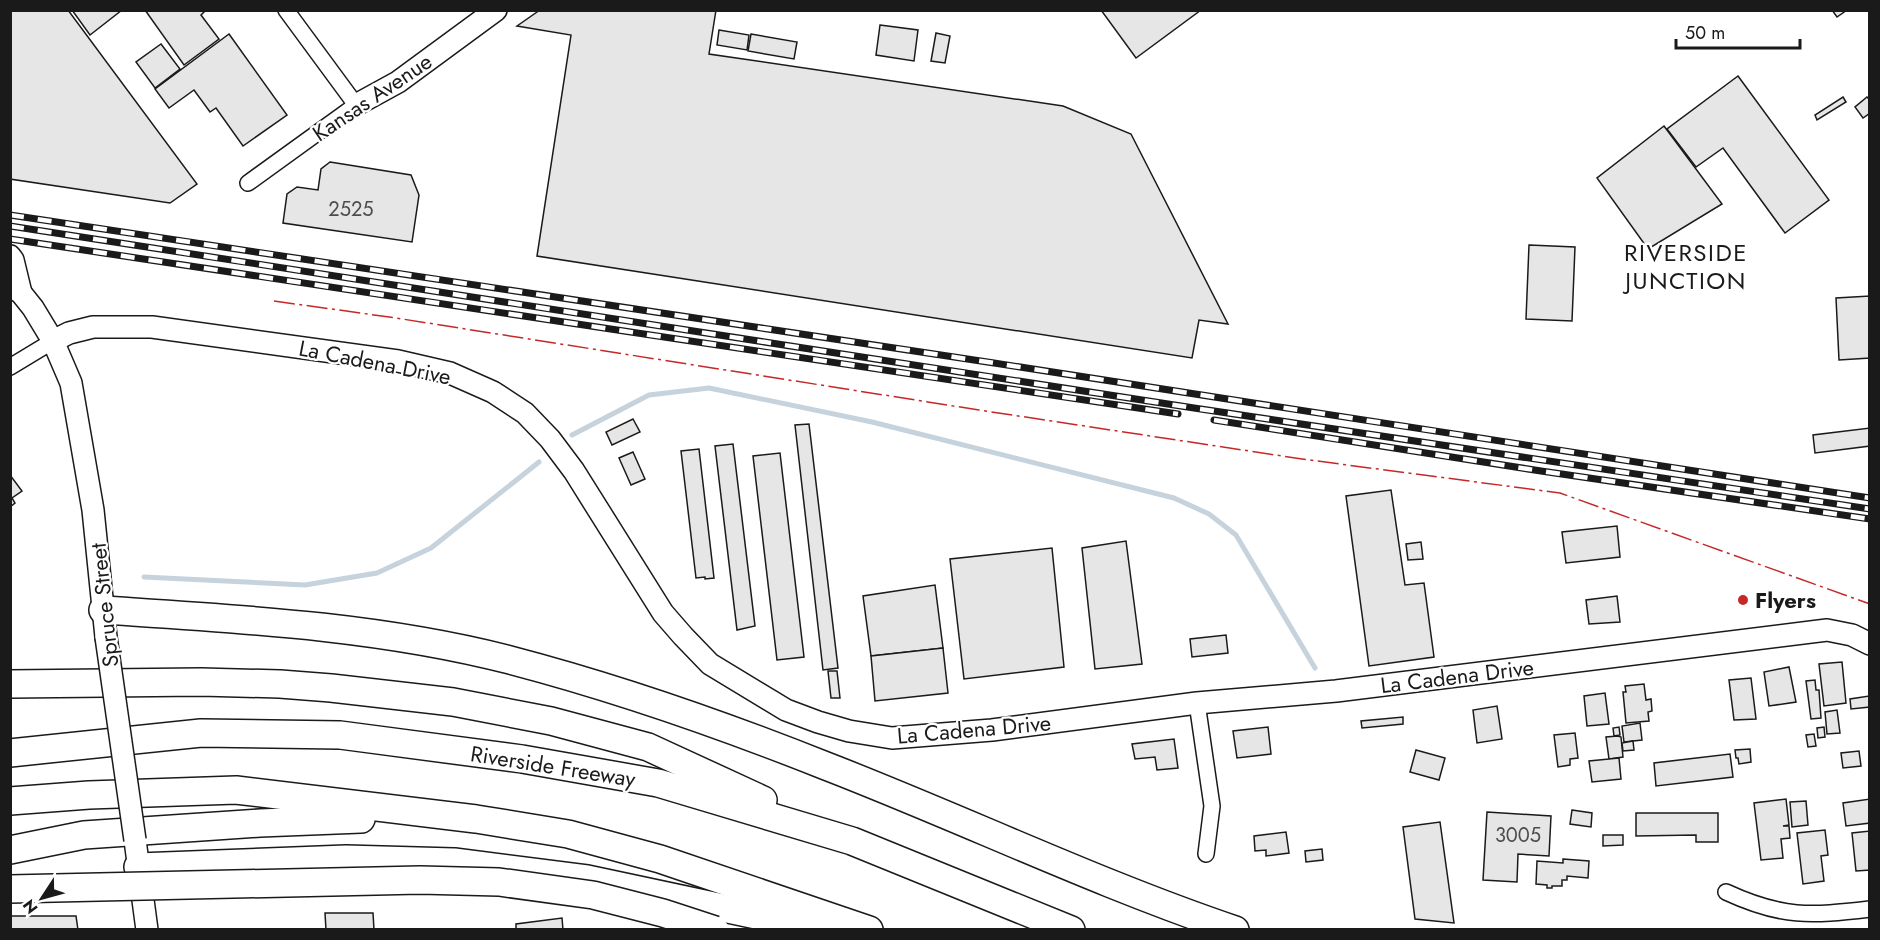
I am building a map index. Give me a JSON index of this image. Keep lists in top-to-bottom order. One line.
{"streets":{"highway":["Riverside Freeway"],"street":["Kansas Avenue","La Cadena Drive","Spruce Street"]},"crossings":[["La Cadena Drive","Spruce Street"]],"districts":["RIVERSIDE JUNCTION"],"places":["Flyers"],"house_numbers":["2525","3005"],"scale_bar":"50 m","north":"bottom left"}
